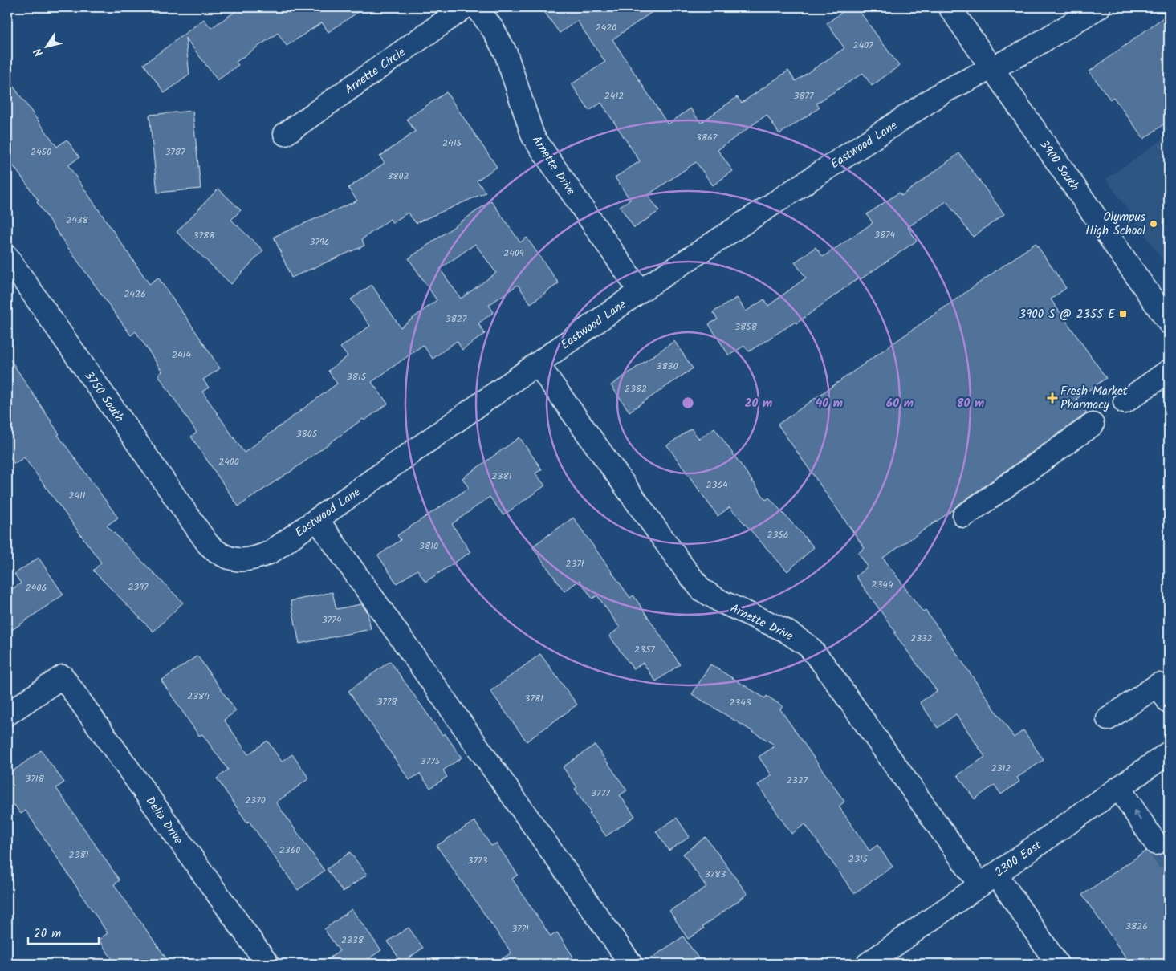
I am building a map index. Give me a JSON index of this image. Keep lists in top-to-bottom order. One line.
{"streets":{"street":["Arnette Circle","Eastwood Lane","Arnette Drive","3900 South","3750 South","Delia Drive","2300 East"]},"crossings":[["Eastwood Lane","Arnette Drive"],["Eastwood Lane","3900 South"],["Eastwood Lane","3750 South"],["Arnette Drive","2300 East"]],"places":{"other":["Olympus High School"],"transit":["3900 S @ 2355 E"],"health":["Fresh Market Pharmacy"]},"house_numbers":["2420","2407","2412","3877","3867","2415","2450","3787","3802","2438","3874","3788","3796","2409","2426","3827","3858","2414","3830","3815","2382","3805","2400","2381","2364","2411","2356","3810","2371","2344","2397","2406","3774","2332","2357","2384","3781","3778","2343","3775","2312","3718","2327","3777","2370","2360","2381","2315","3773","3783","3826","3771","2338"],"scale_bar":"20 m","north":"bottom left","rings":["20 m","40 m","60 m","80 m"]}
